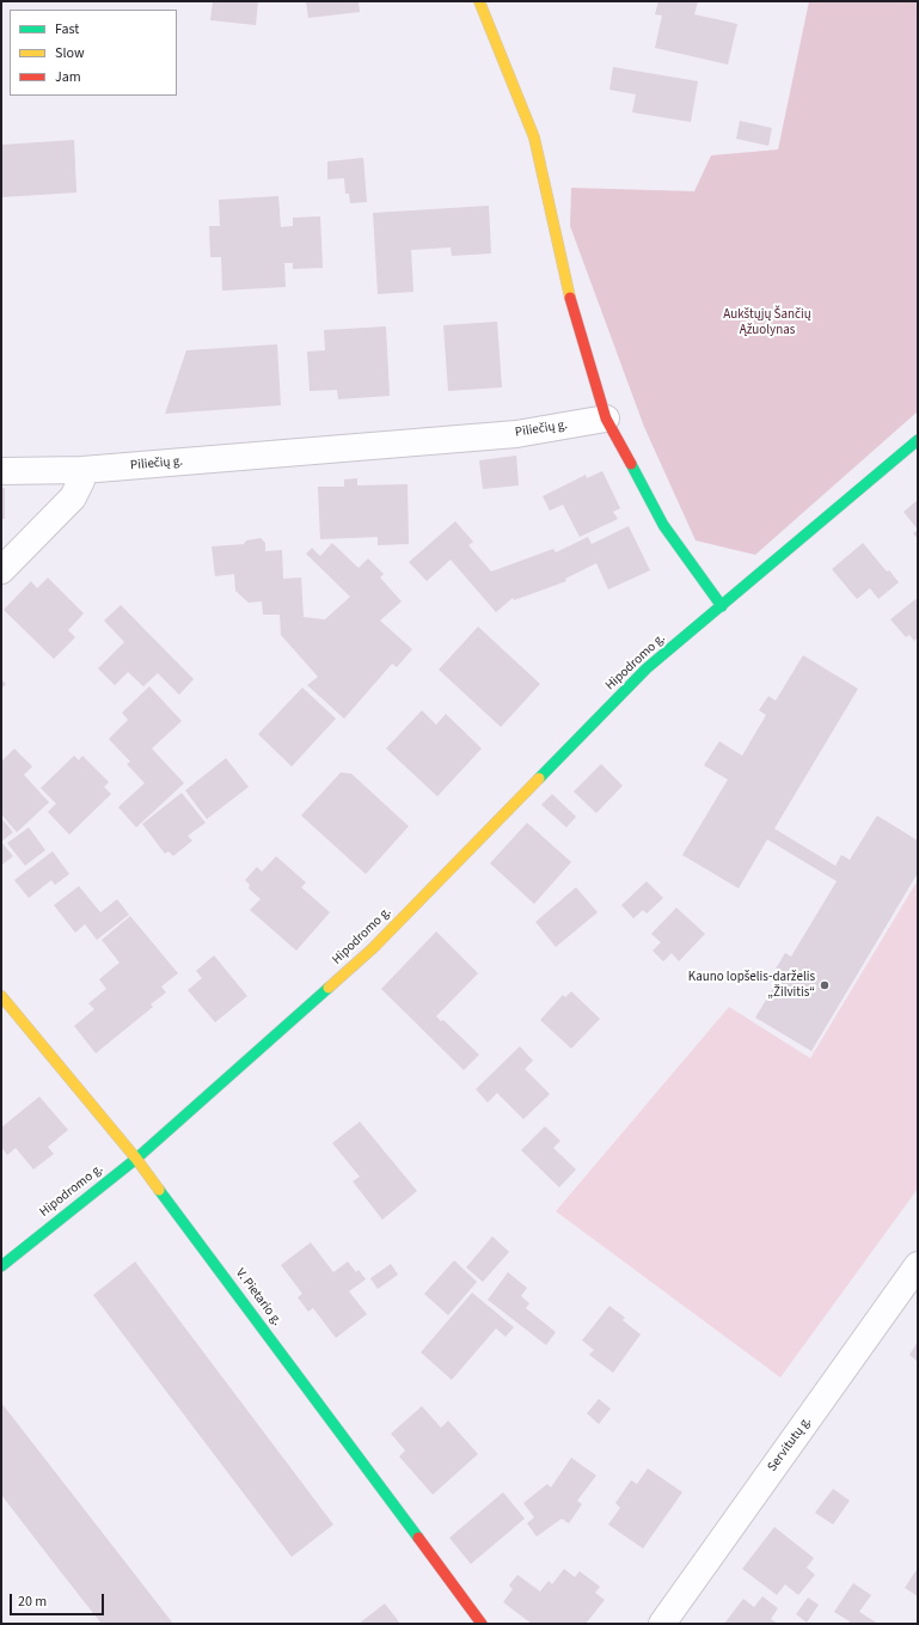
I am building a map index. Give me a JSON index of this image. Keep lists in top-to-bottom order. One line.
{"streets":{"street":["Piliečių g.","Hipodromo g.","V. Pietario g.","Servitutų g."]},"crossings":[["Hipodromo g.","V. Pietario g."]],"parks":["Aukštųjų Šančių Ąžuolynas"],"places":["Kauno lopšelis-darželis „Žilvitis“"],"legend":["Fast","Slow","Jam"],"scale_bar":"20 m"}
